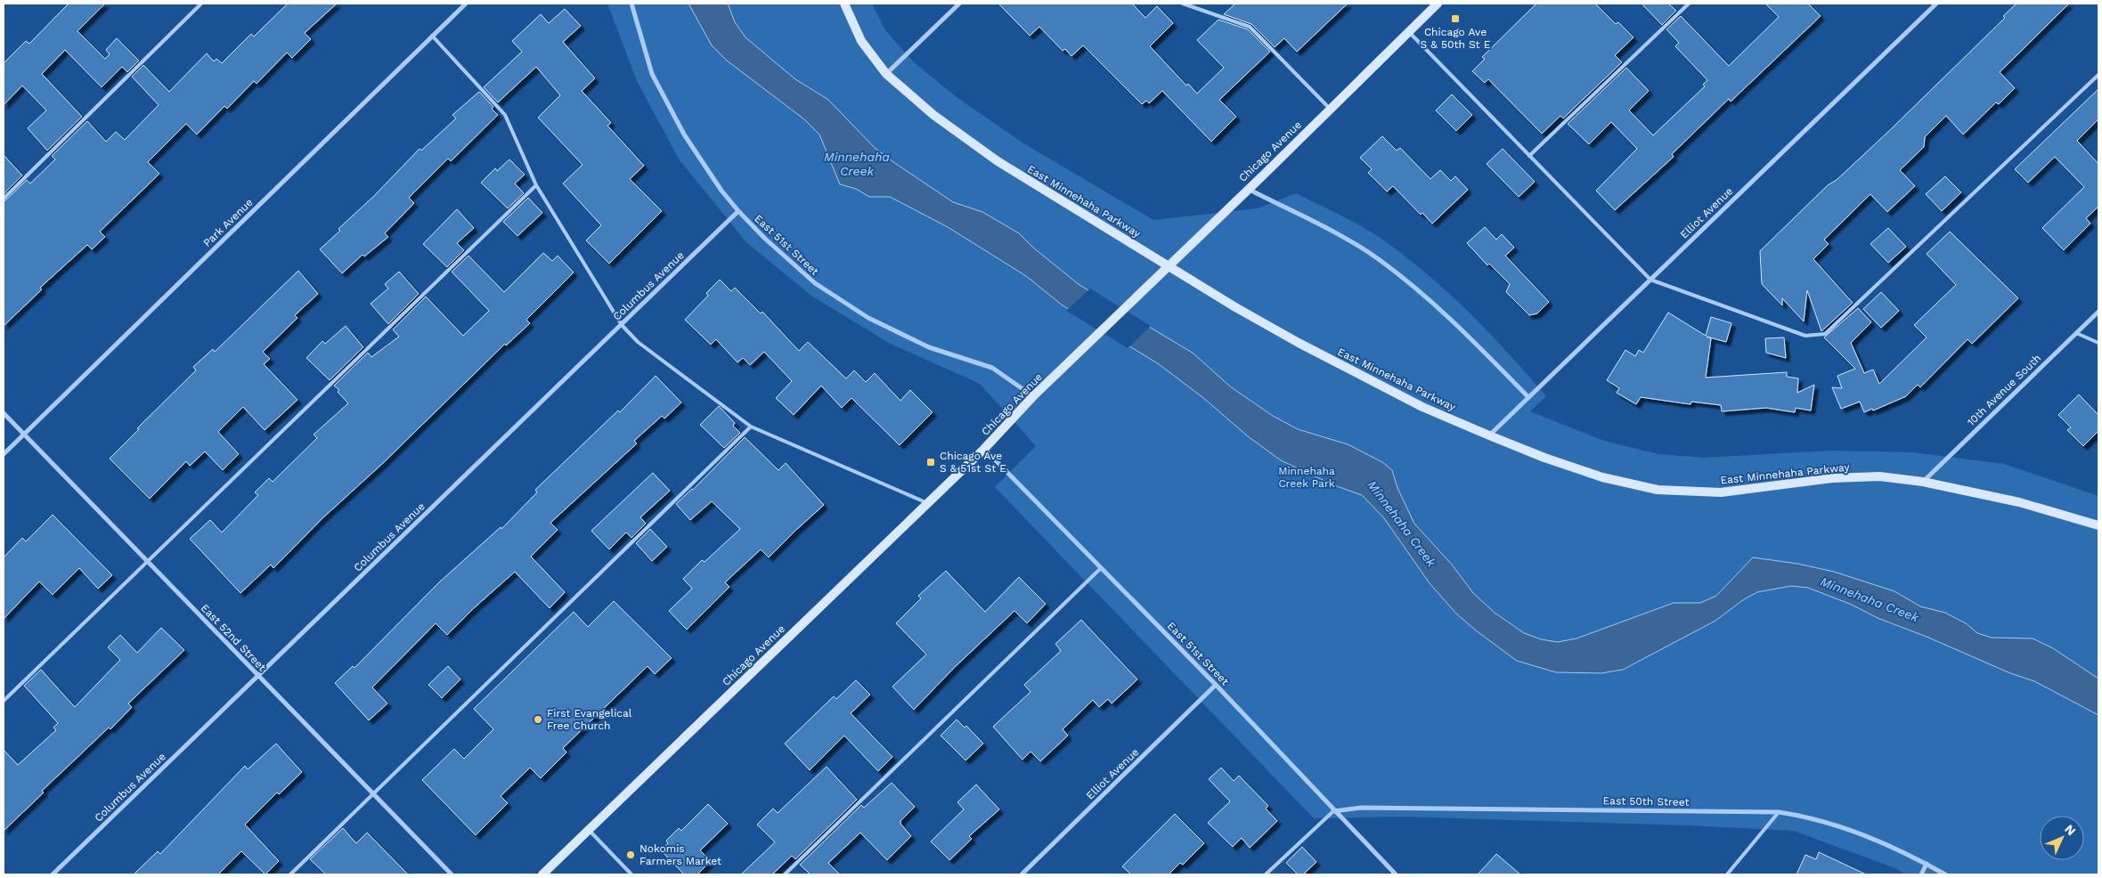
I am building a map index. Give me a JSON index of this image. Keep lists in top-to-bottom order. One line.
{"streets":{"street":["Chicago Avenue","East Minnehaha Parkway","Elliot Avenue","Park Avenue","East 51st Street","Columbus Avenue","10th Avenue South","East 52nd Street","East 50th Street"]},"crossings":[["Chicago Avenue","East Minnehaha Parkway"],["Chicago Avenue","East 51st Street"],["East Minnehaha Parkway","Elliot Avenue"],["East Minnehaha Parkway","10th Avenue South"],["Elliot Avenue","East 51st Street"],["Park Avenue","East 52nd Street"],["East 51st Street","Columbus Avenue"],["East 51st Street","East 50th Street"],["Columbus Avenue","East 52nd Street"]],"water":["Minnehaha Creek"],"parks":["Minnehaha Creek Park"],"places":{"transit":["Chicago Ave S & 50th St E","Chicago Ave S & 51st St E"],"other":["First Evangelical Free Church","Nokomis Farmers Market"]},"north":"top right"}
